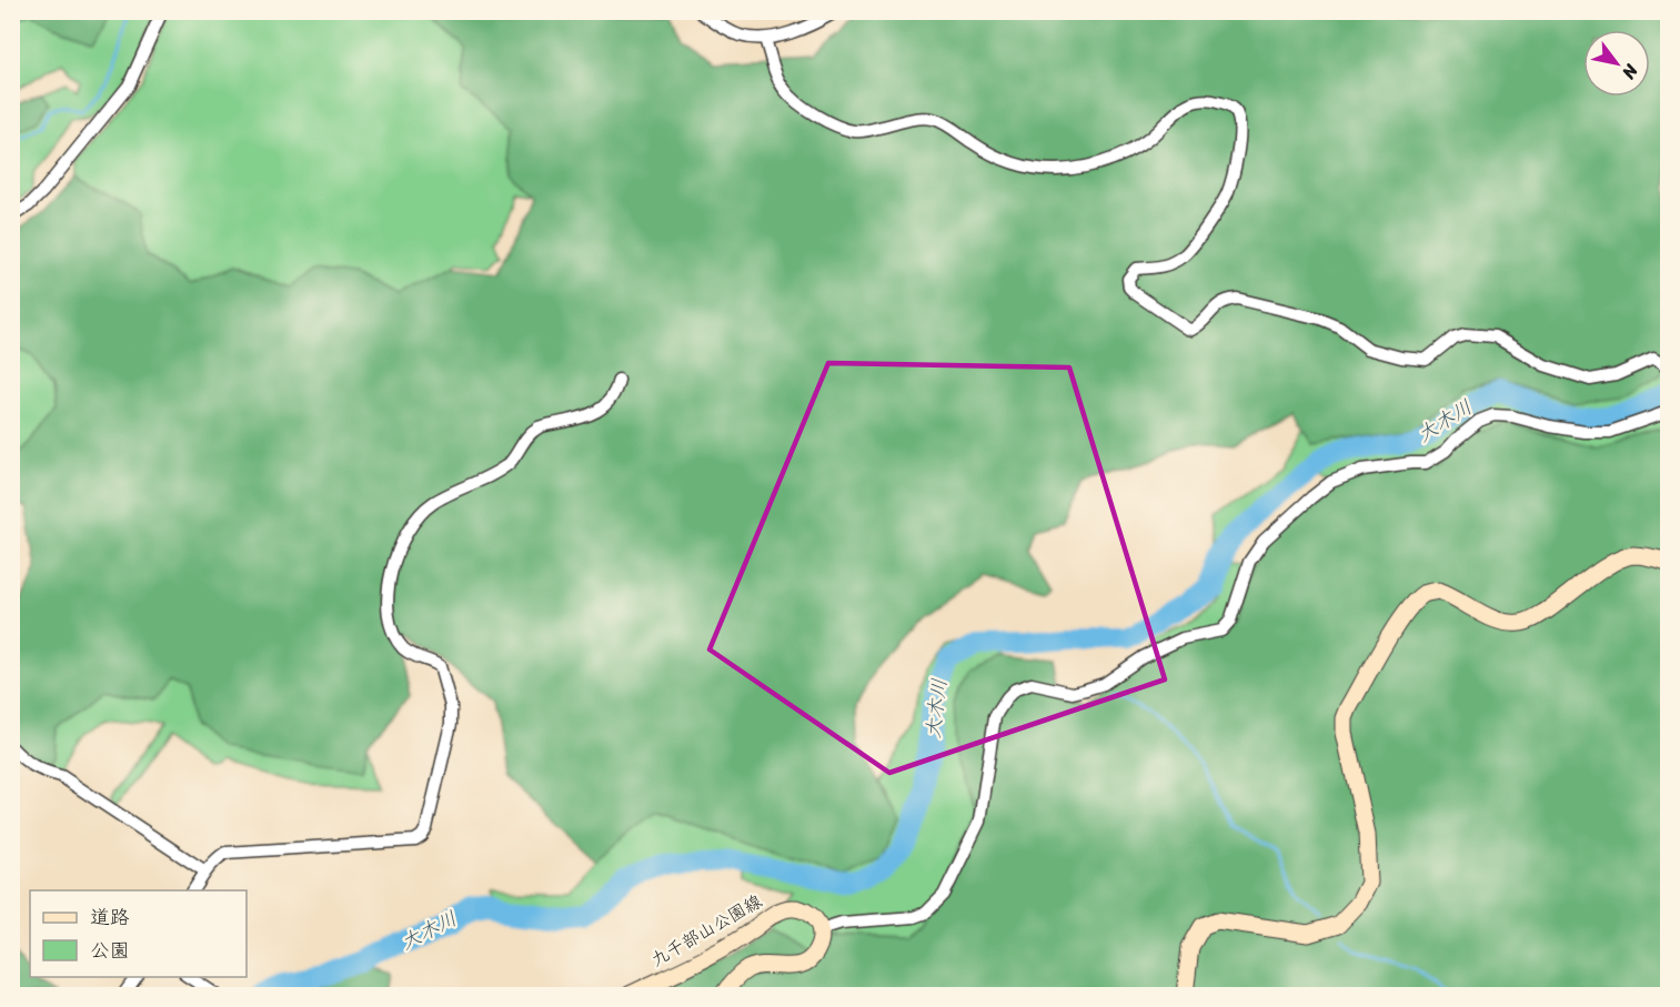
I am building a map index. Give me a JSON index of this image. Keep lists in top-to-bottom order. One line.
{"streets":{"main road":["九千部山公園線"]},"water":["大木川"],"legend":["道路","公園"],"north":"bottom right"}
